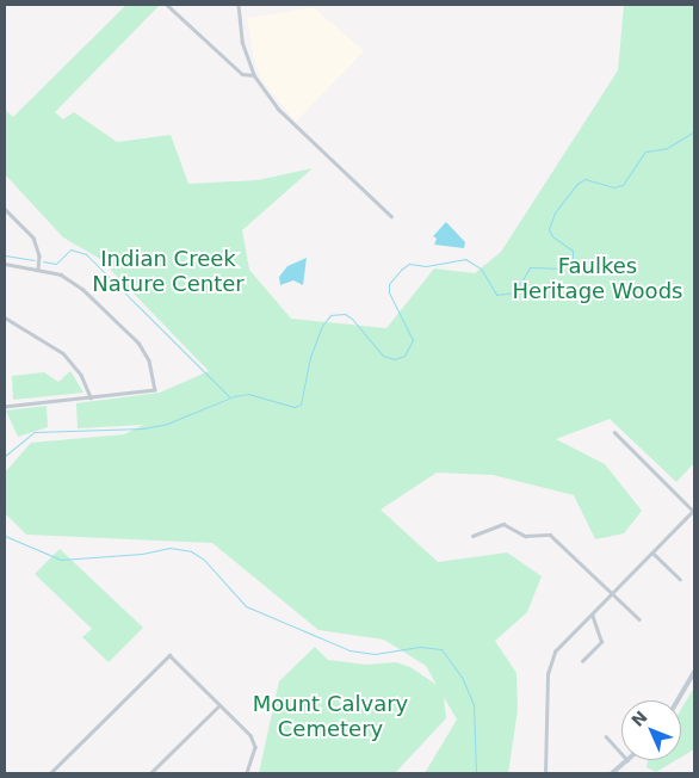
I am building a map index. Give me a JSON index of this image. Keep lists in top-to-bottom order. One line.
{"parks":["Indian Creek Nature Center","Faulkes Heritage Woods","Mount Calvary Cemetery"],"north":"top left"}
